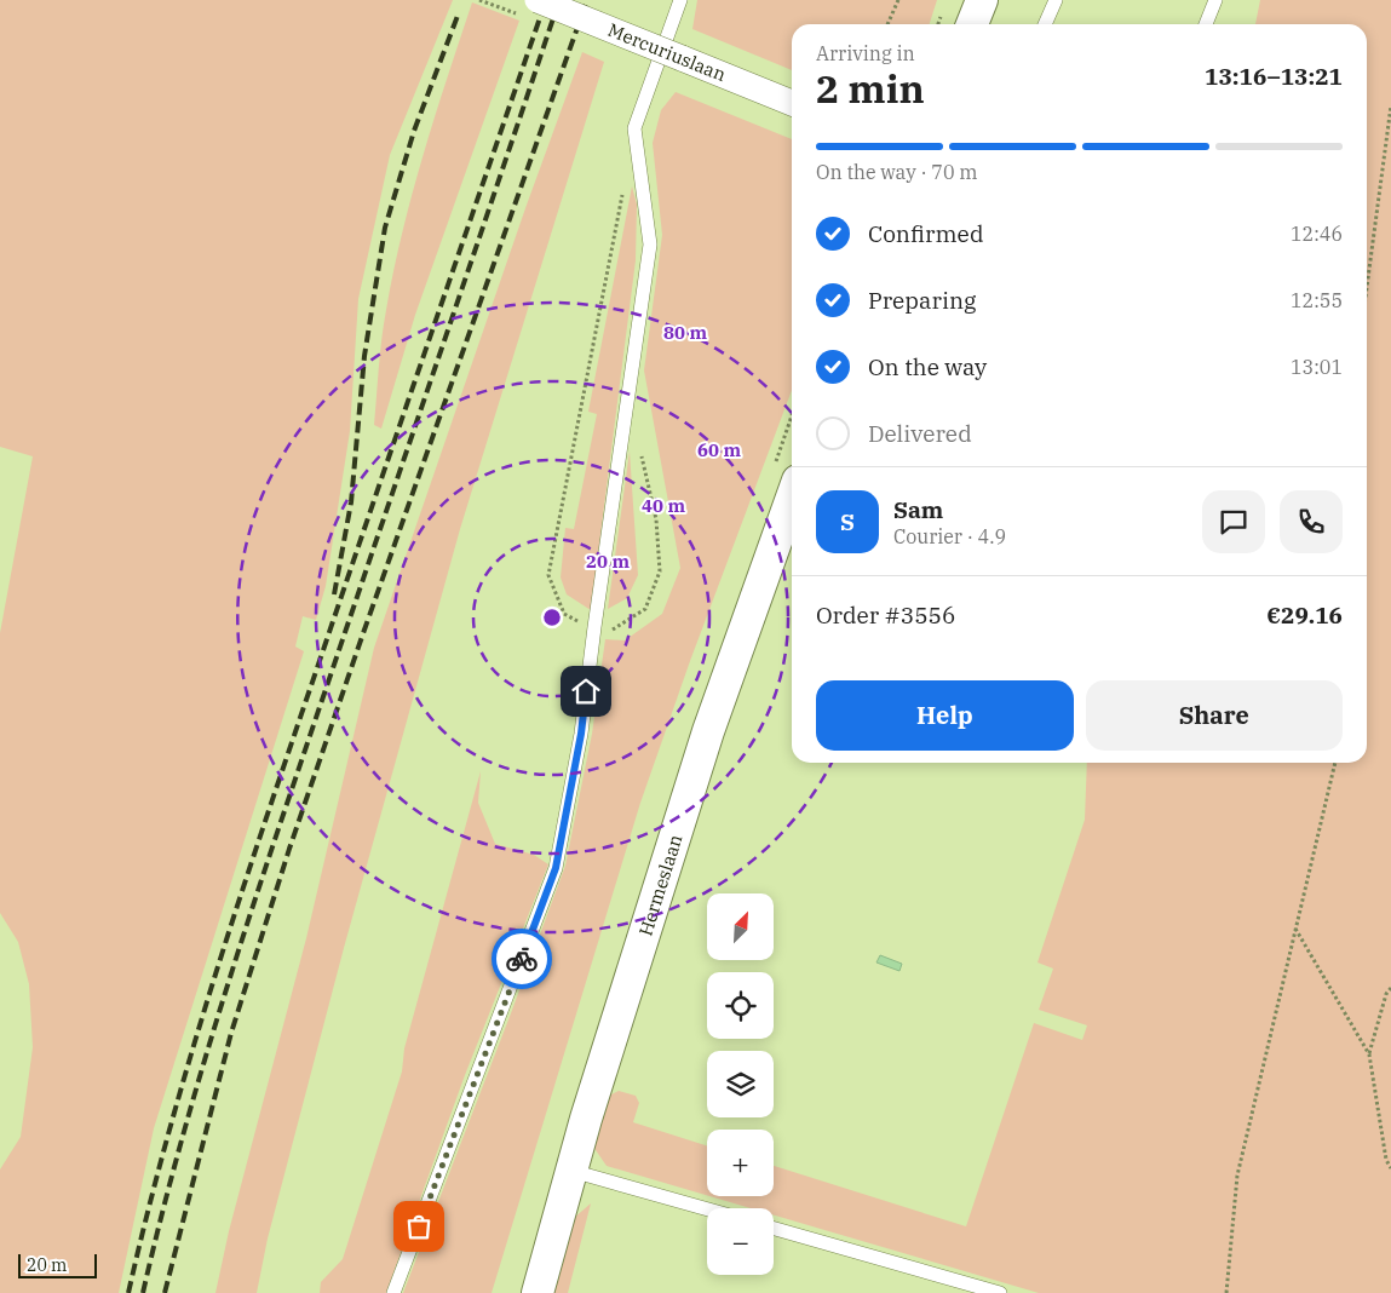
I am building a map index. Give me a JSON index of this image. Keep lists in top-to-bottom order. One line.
{"streets":{"street":["Mercuriuslaan","Hermeslaan"]},"scale_bar":"20 m","north":"top right","page":{"heading":["2 min","Arriving in","13:16–13:21"],"panel":["Sam","Courier · 4.9","Order #3556","€29.16"],"bar":"On the way · 70 m","list":[["Confirmed","12:46"],["Preparing","12:55"],["On the way","13:01"],"Delivered"],"round":"S","buttons":["Help","Share"],"map_buttons":["+","−"],"scale":"20 m"},"rings":["80 m","60 m","40 m","20 m"]}
